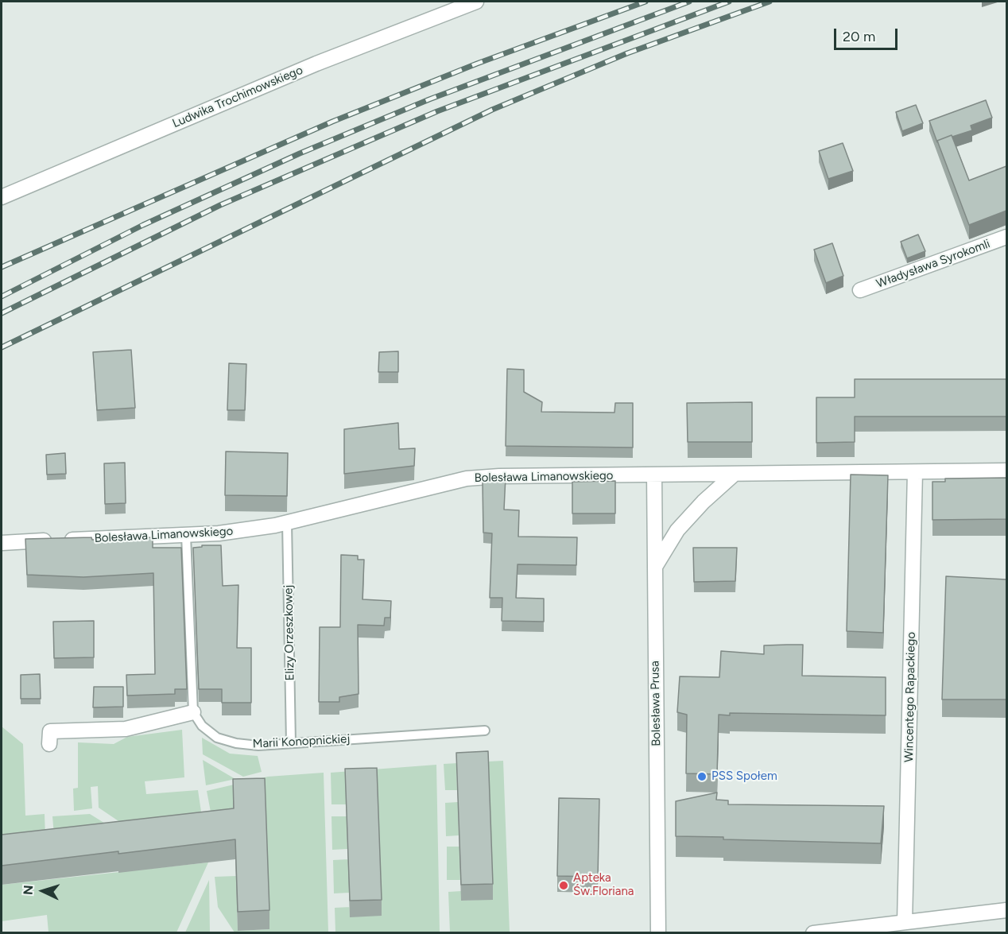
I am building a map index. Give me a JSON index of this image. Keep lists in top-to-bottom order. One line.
{"streets":{"street":["Ludwika Trochimowskiego","Władysława Syrokomli","Bolesława Limanowskiego","Wincentego Rapackiego","Bolesława Prusa"],"lane":["Elizy Orzeszkowej","Marii Konopnickiej"]},"crossings":[["Bolesława Limanowskiego","Elizy Orzeszkowej"],["Bolesława Limanowskiego","Wincentego Rapackiego"],["Bolesława Limanowskiego","Bolesława Prusa"],["Elizy Orzeszkowej","Marii Konopnickiej"]],"places":["PSS Społem","Apteka Św.Floriana"],"scale_bar":"20 m","north":"left"}
